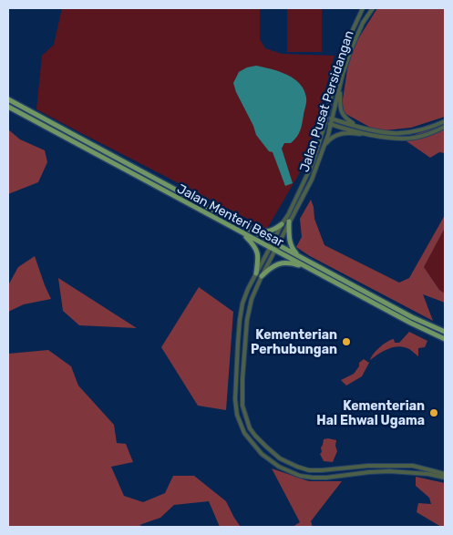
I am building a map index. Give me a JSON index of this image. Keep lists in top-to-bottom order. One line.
{"streets":{"main road":["Jalan Menteri Besar"],"street":["Jalan Pusat Persidangan"]},"crossings":[["Jalan Pusat Persidangan","Jalan Menteri Besar"]],"places":["Kementerian Perhubungan","Kementerian Hal Ehwal Ugama"]}
